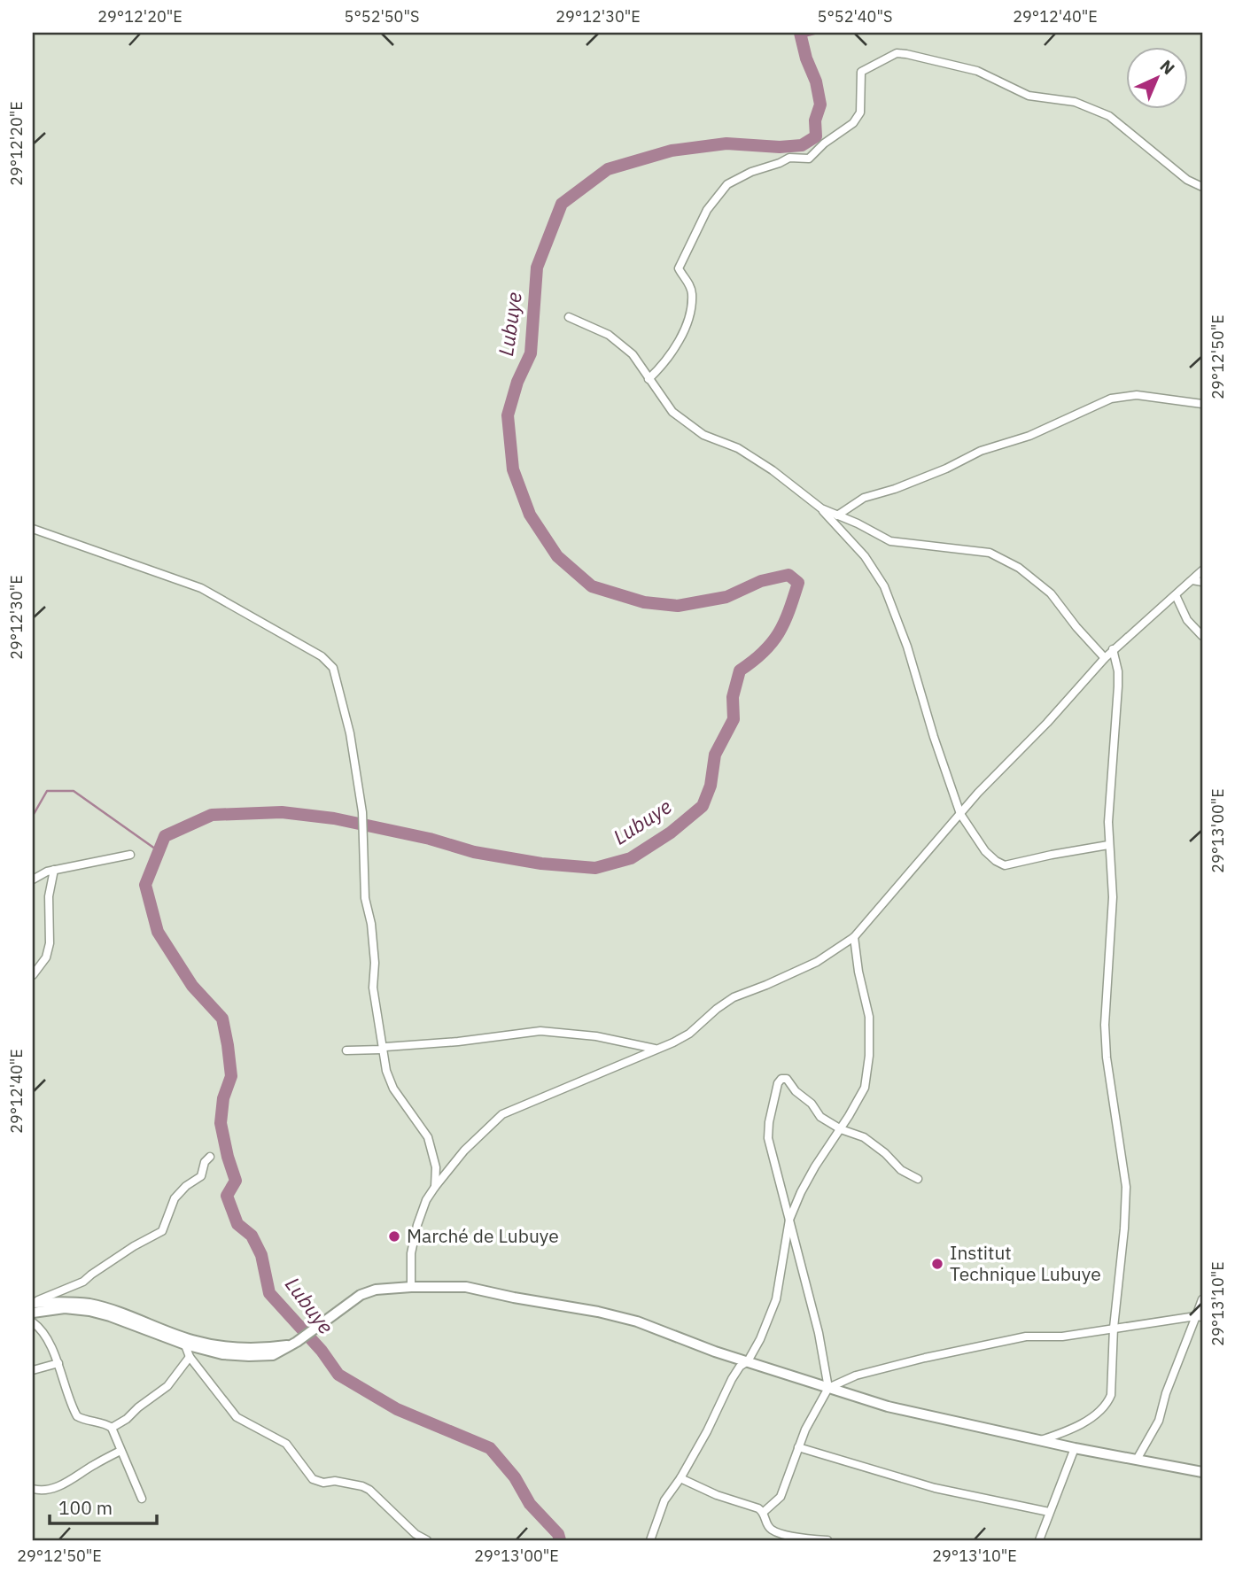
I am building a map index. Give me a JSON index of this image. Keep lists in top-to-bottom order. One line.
{"water":["Lubuye"],"places":["Marché de Lubuye","Institut Technique Lubuye"],"scale_bar":"100 m","north":"top right","coordinates":["29°12'20\"E","5°52'50\"S","29°12'30\"E","5°52'40\"S","29°12'40\"E","29°12'50\"E","29°13'00\"E","29°13'10\"E"]}
